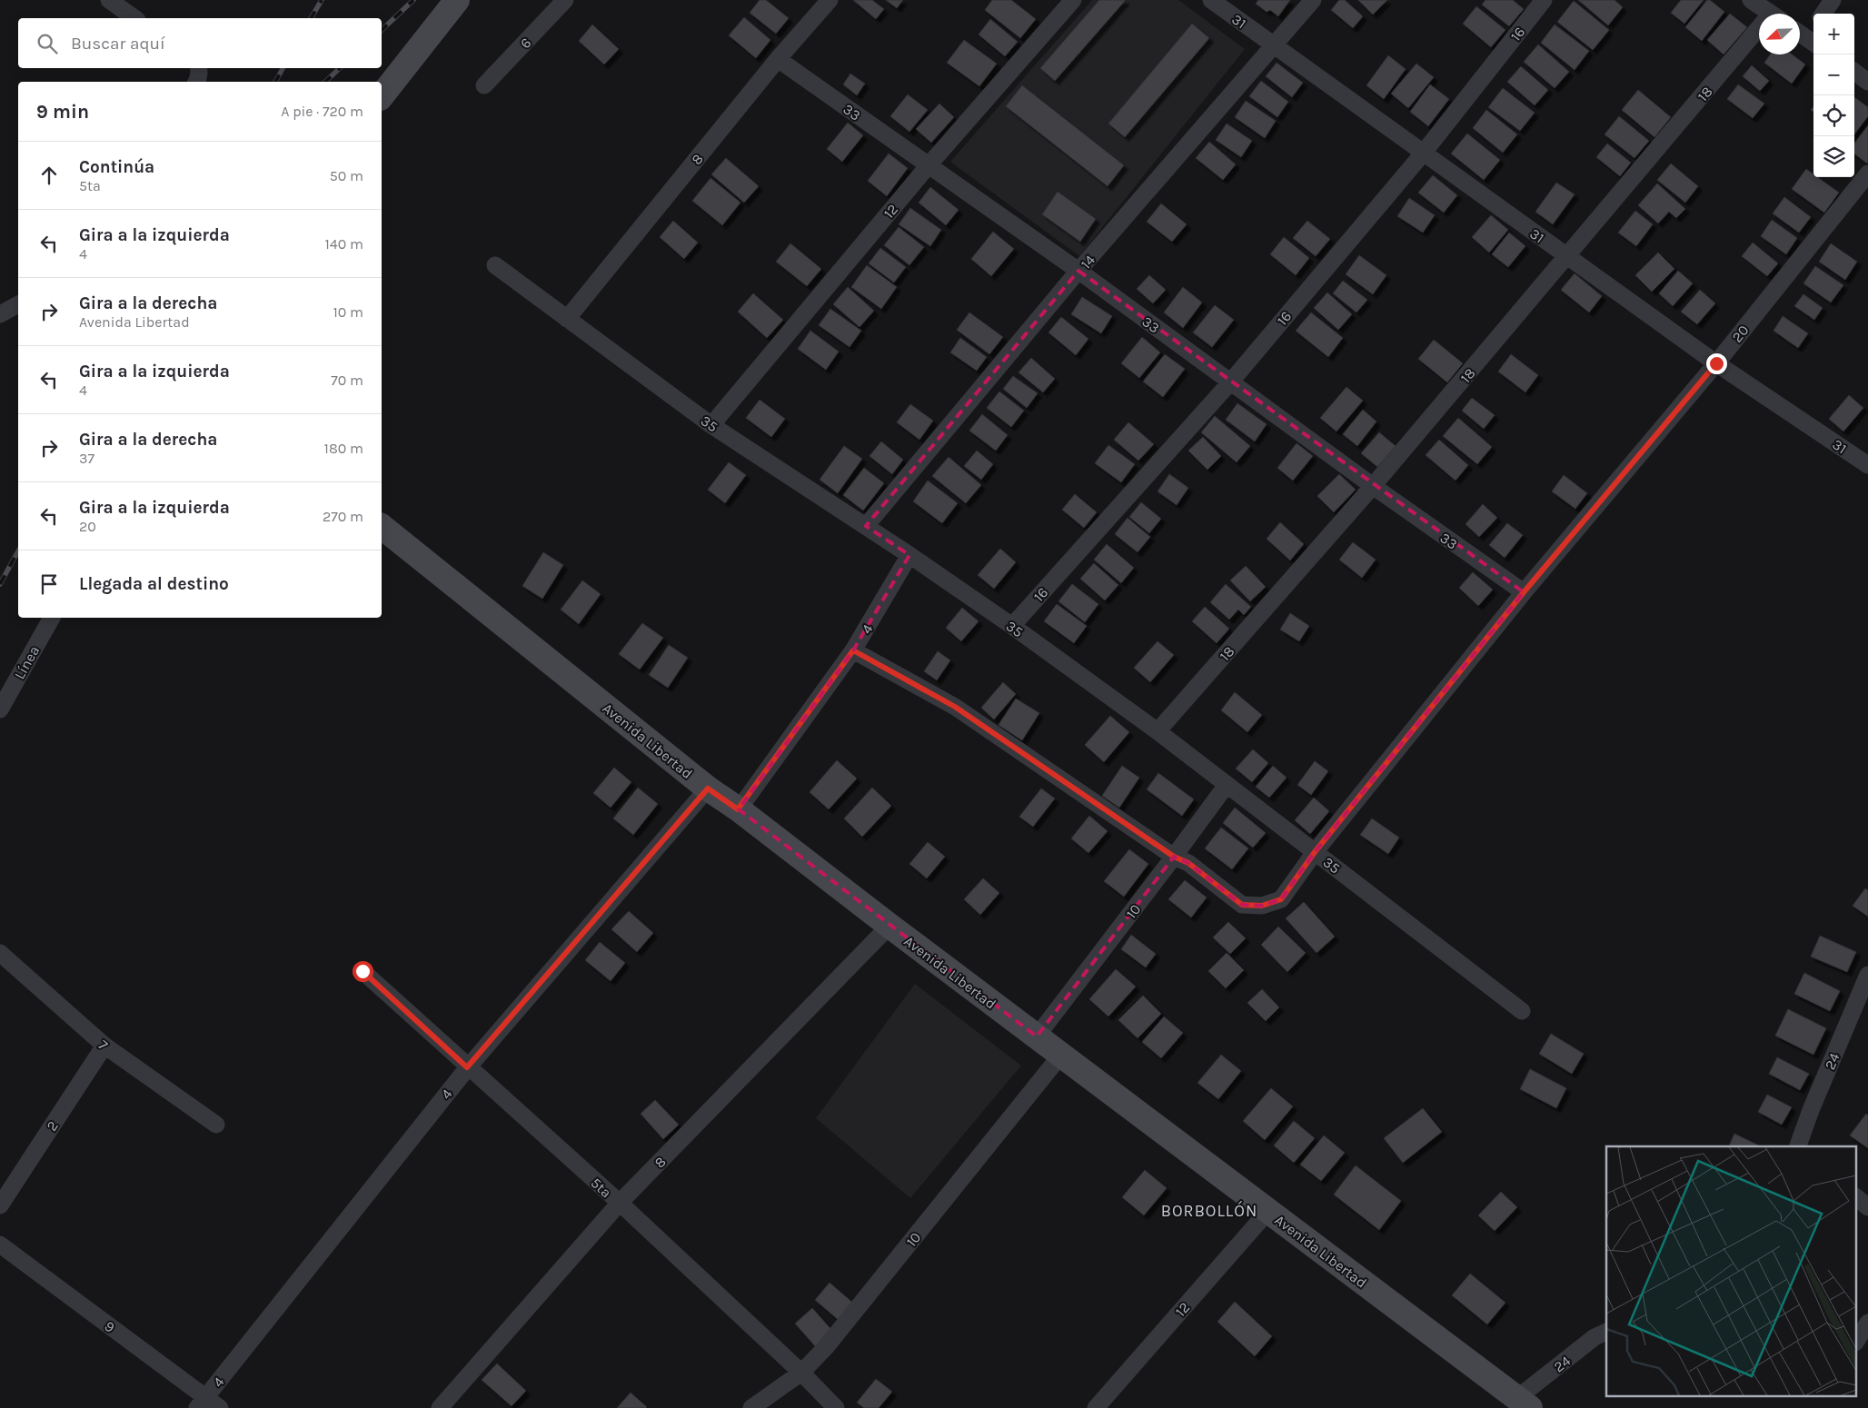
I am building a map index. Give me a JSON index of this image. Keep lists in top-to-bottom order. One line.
{"streets":{"main road":["Avenida Libertad"],"street":["31","16","6","18","33","8","12","14","20","35","4","Línea","10","7","24","2","5ta","9"]},"crossings":[["31","16"],["31","18"],["31","14"],["31","20"],["16","33"],["16","35"],["18","33"],["18","35"],["33","8"],["33","12"],["33","14"],["33","20"],["8","35"],["8","Avenida Libertad"],["8","5ta"],["12","35"],["12","Avenida Libertad"],["14","35"],["20","35"],["20","10"],["35","4"],["35","10"],["4","Avenida Libertad"],["4","5ta"],["4","9"],["Avenida Libertad","10"],["Avenida Libertad","24"],["10","5ta"],["7","2"]],"districts":["BORBOLLÓN"],"north":"bottom left","page":{"map_buttons":["+","−"],"search":"Buscar aquí","heading":["9 min","A pie · 720 m"],"list":[["Continúa","5ta","50 m"],["Gira a la izquierda","4","140 m"],["Gira a la derecha","Avenida Libertad","10 m"],["Gira a la izquierda","4","70 m"],["Gira a la derecha","37","180 m"],["Gira a la izquierda","20","270 m"],"Llegada al destino"]}}
